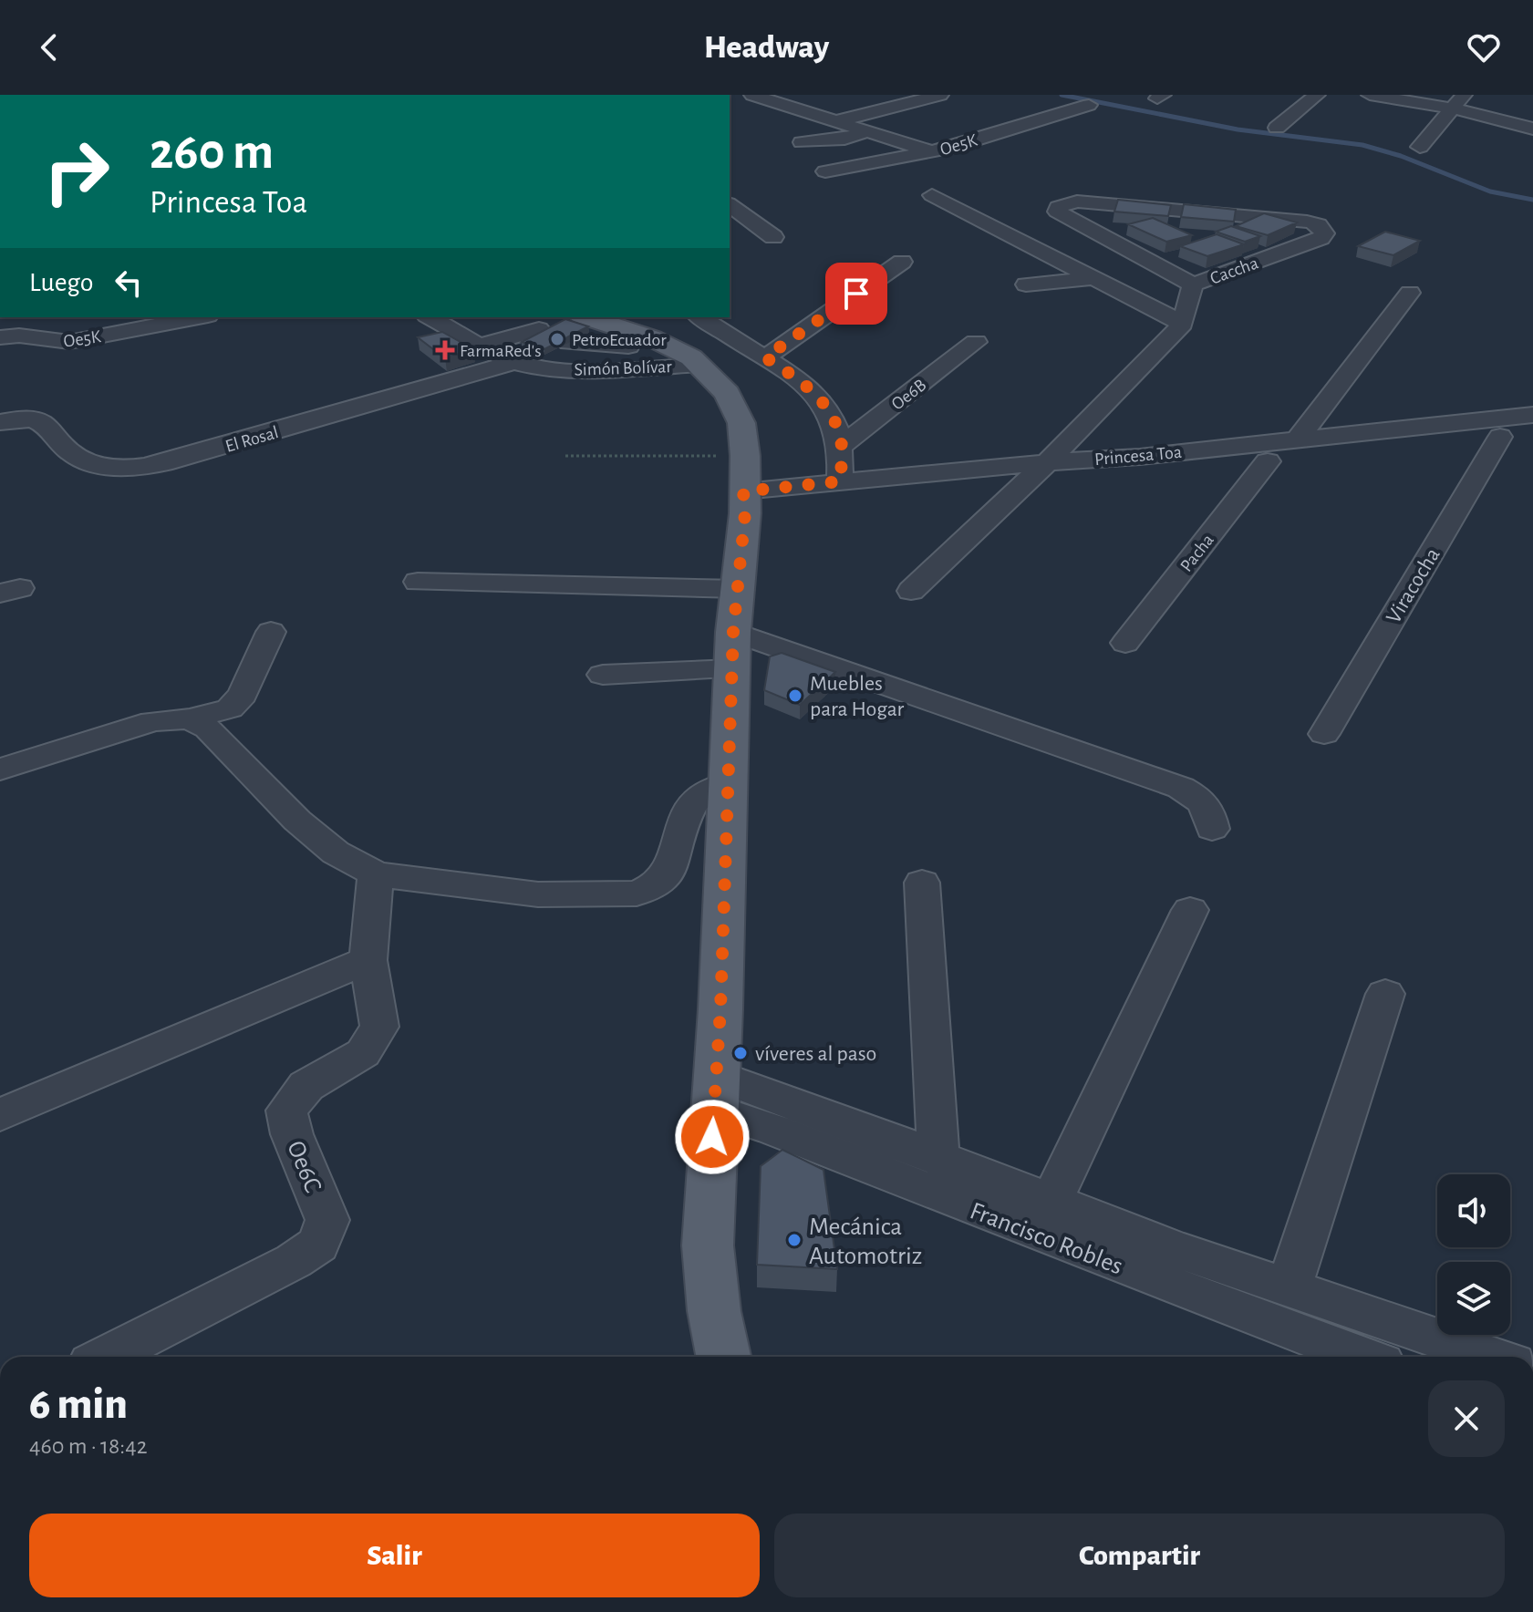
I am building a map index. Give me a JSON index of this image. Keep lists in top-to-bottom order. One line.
{"streets":{"street":["Oe5K","Caccha","Simón Bolívar","Oe6B","El Rosal","Princesa Toa","Pacha","Viracocha","Oe6C","Francisco Robles"]},"crossings":[["Simón Bolívar","El Rosal"],["Princesa Toa","Pacha"],["Princesa Toa","Viracocha"]],"places":{"other":["PetroEcuador","Muebles para Hogar","víveres al paso","Mecánica Automotriz"],"health":["FarmaRed's"]},"page":{"header":"Headway","turn":["260 m","Princesa Toa"],"then":"Luego","heading":["6 min","460 m · 18:42"],"buttons":["Salir","Compartir"]}}
